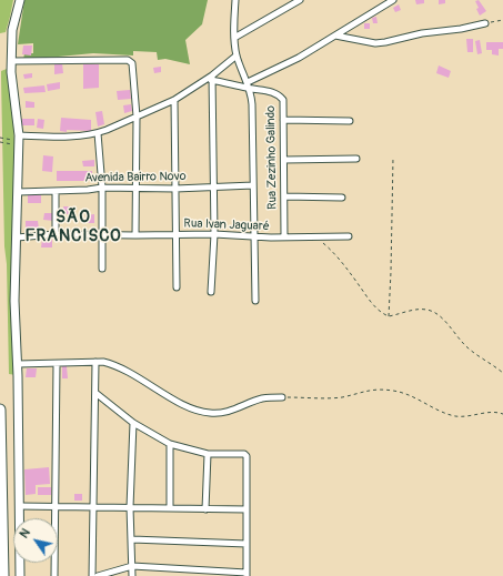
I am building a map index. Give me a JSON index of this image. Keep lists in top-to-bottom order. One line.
{"streets":{"street":["Rua Zezinho Galindo","Avenida Bairro Novo","Rua Ivan Jaguaré"]},"crossings":[["Rua Zezinho Galindo","Rua Ivan Jaguaré"]],"districts":["SÃO FRANCISCO"],"north":"top left"}
